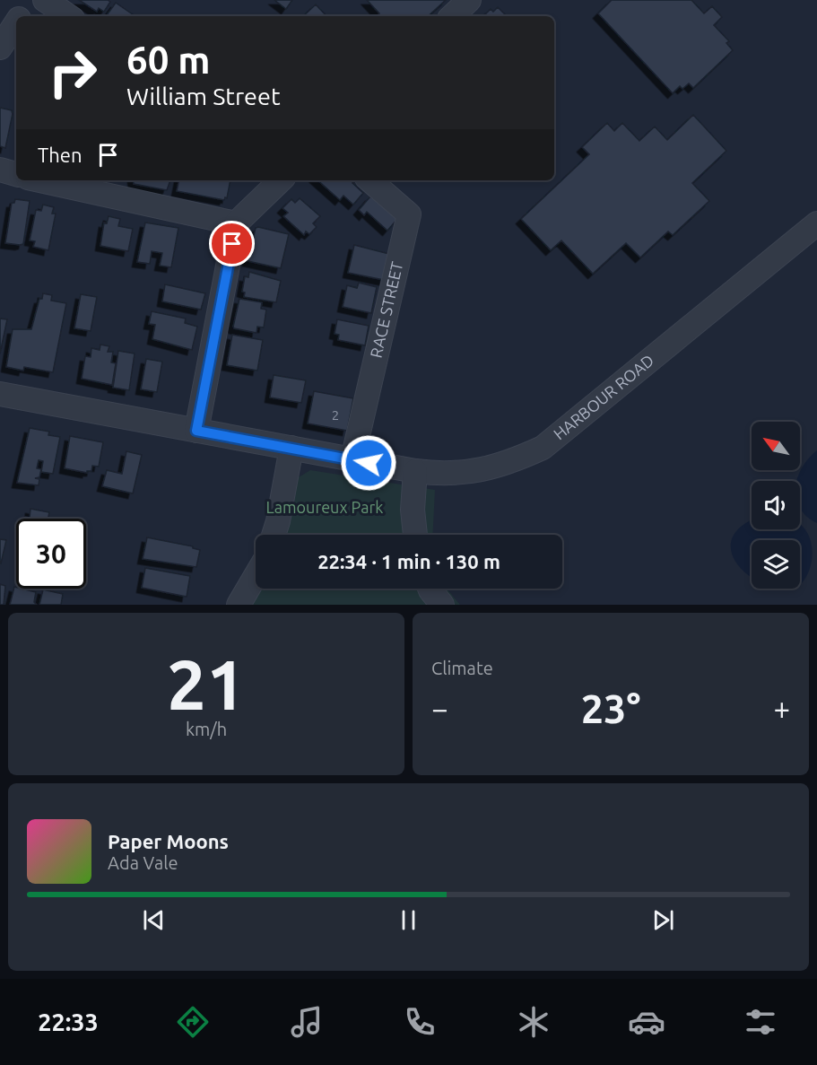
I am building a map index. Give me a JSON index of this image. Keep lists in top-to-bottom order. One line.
{"streets":{"street":["RACE STREET","HARBOUR ROAD"]},"crossings":[["RACE STREET","HARBOUR ROAD"]],"parks":["Lamoureux Park"],"house_numbers":["2"],"north":"top left","page":{"turn":["60 m","William Street"],"then":"Then","limit":"30","trip":"22:34 · 1 min · 130 m","tile":[["21","km/h"],"Climate"],"heat":["−","23°","+"],"song":["Paper Moons","Ada Vale"],"tabs":"22:33"}}
